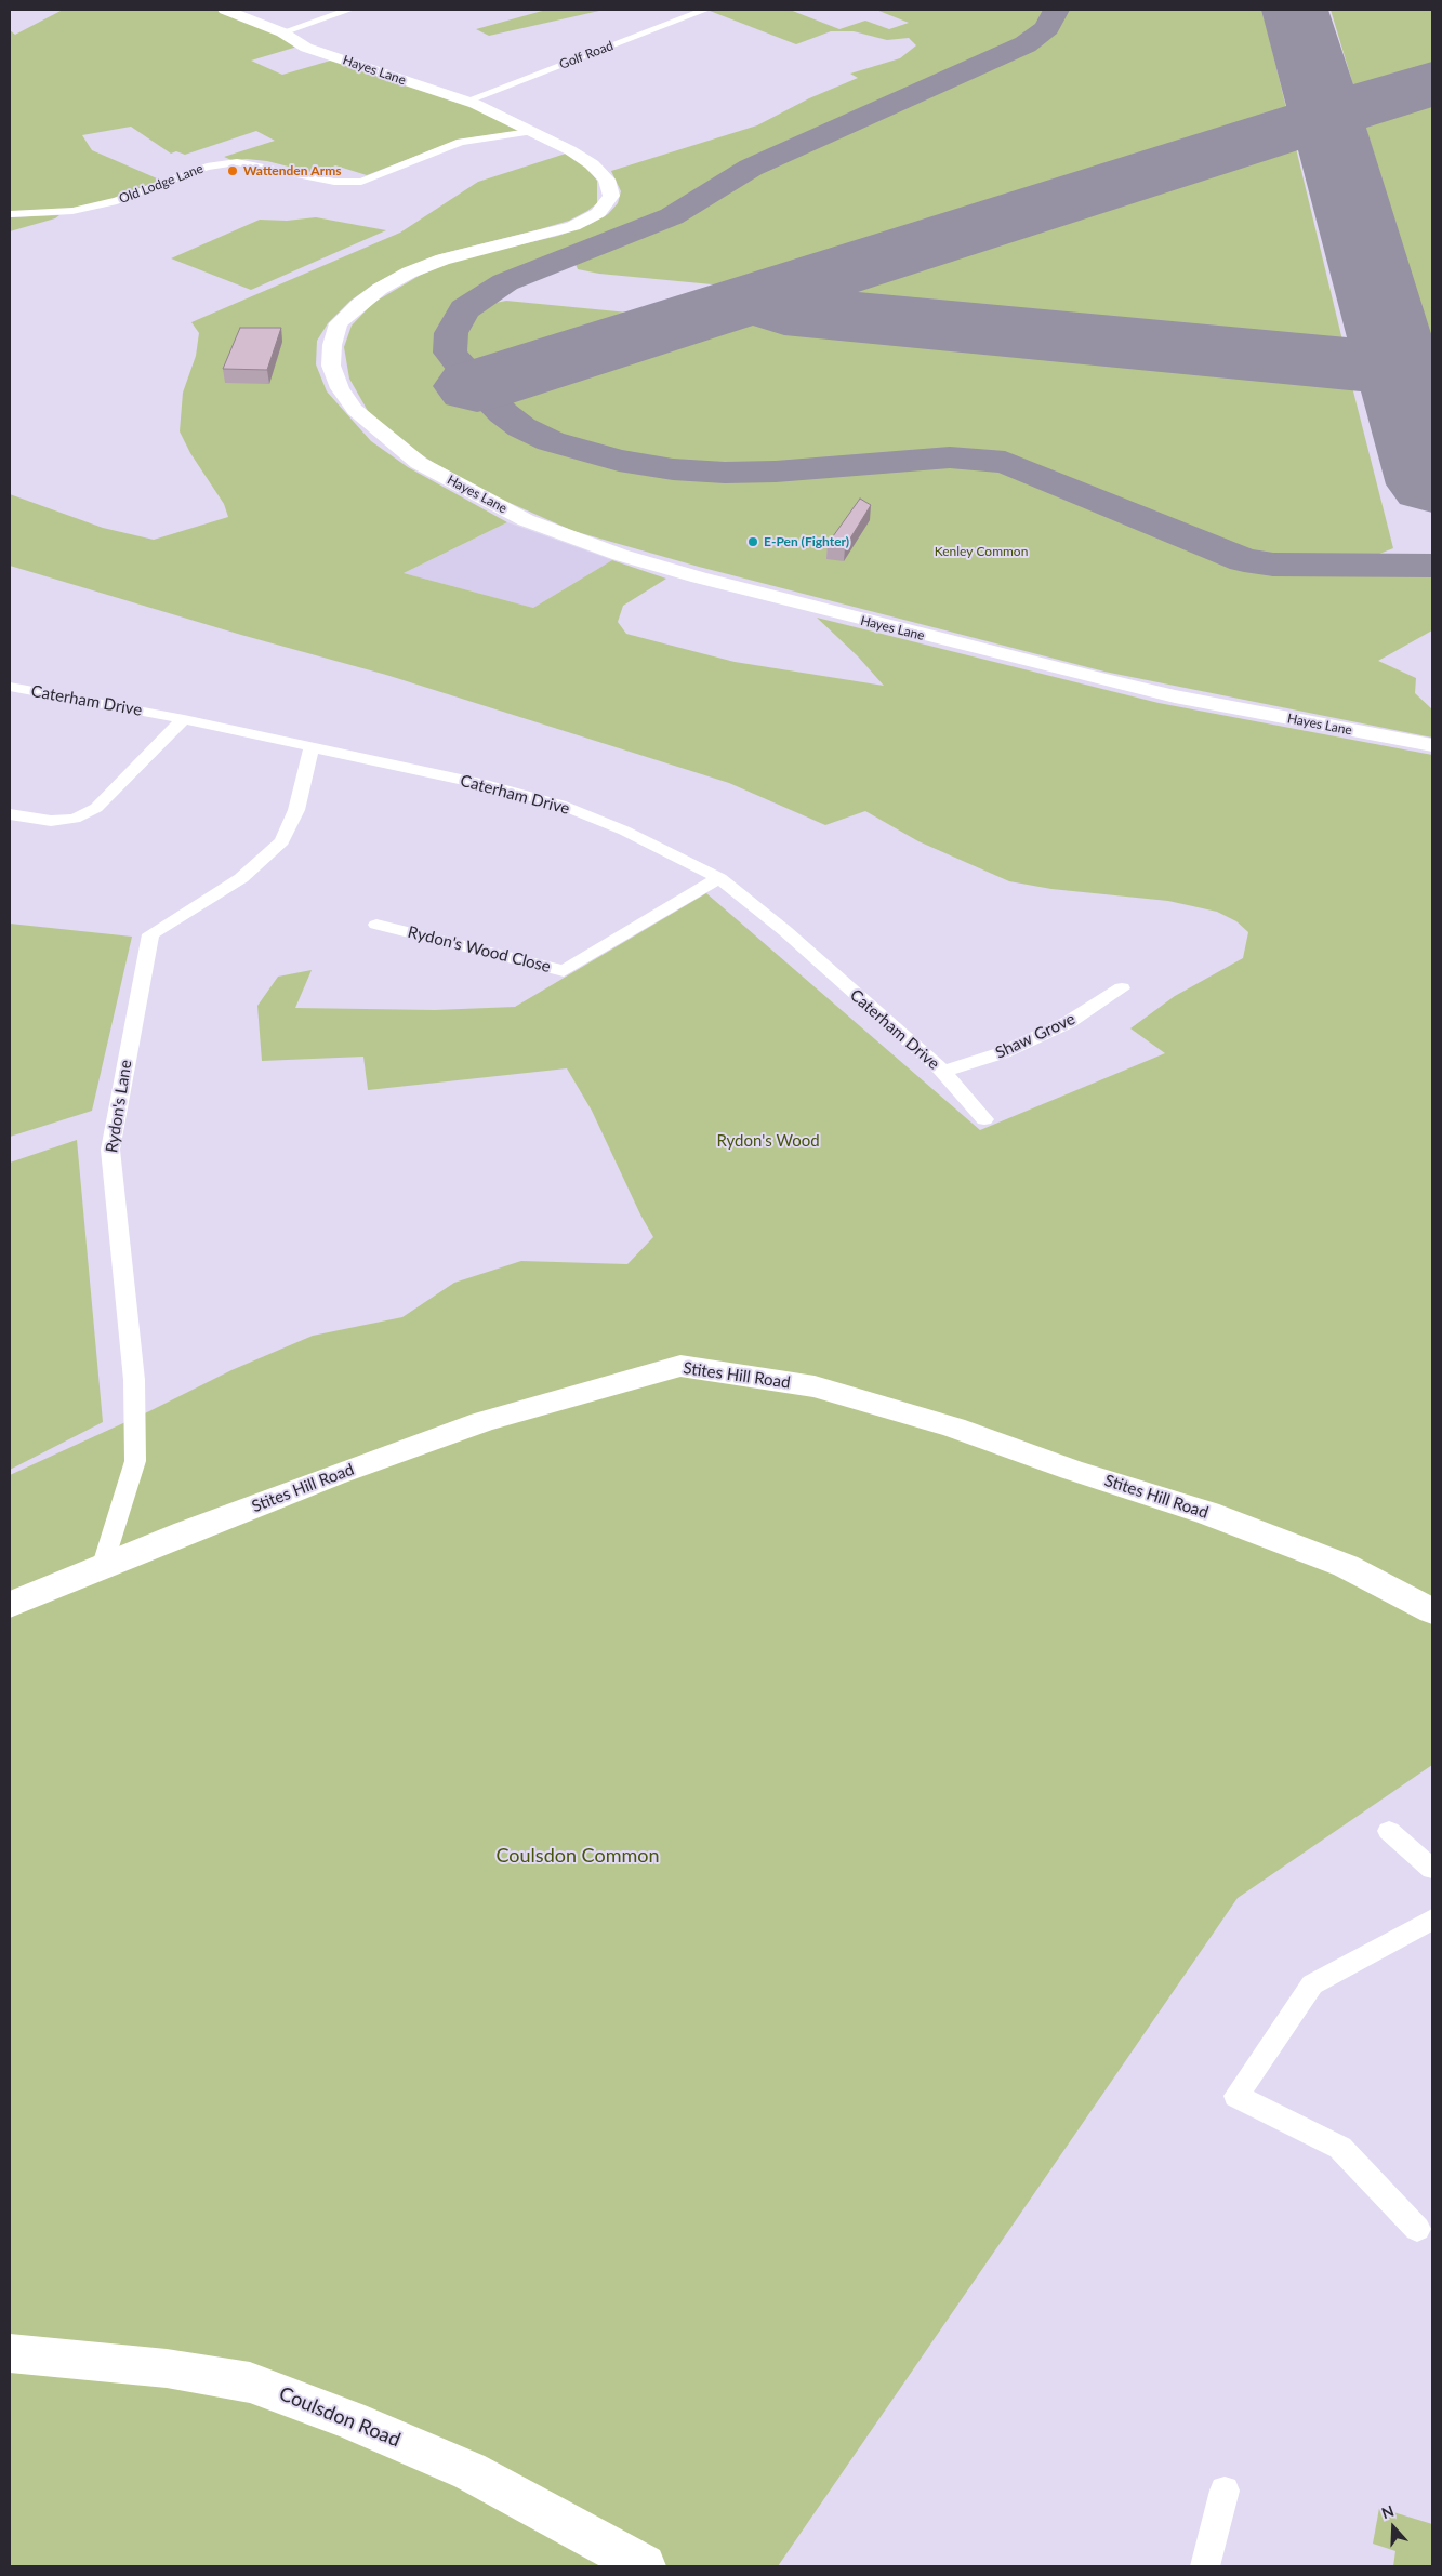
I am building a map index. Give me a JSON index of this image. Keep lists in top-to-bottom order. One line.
{"streets":{"street":["Golf Road","Hayes Lane","Old Lodge Lane","Caterham Drive","Rydon's Wood Close","Shaw Grove","Rydon's Lane","Stites Hill Road","Coulsdon Road"]},"crossings":[["Golf Road","Hayes Lane"],["Hayes Lane","Old Lodge Lane"],["Caterham Drive","Rydon's Wood Close"],["Caterham Drive","Shaw Grove"],["Caterham Drive","Rydon's Lane"],["Rydon's Lane","Stites Hill Road"]],"parks":["Kenley Common","Rydon's Wood","Coulsdon Common"],"places":["Wattenden Arms","E-Pen (Fighter)"],"north":"top"}
